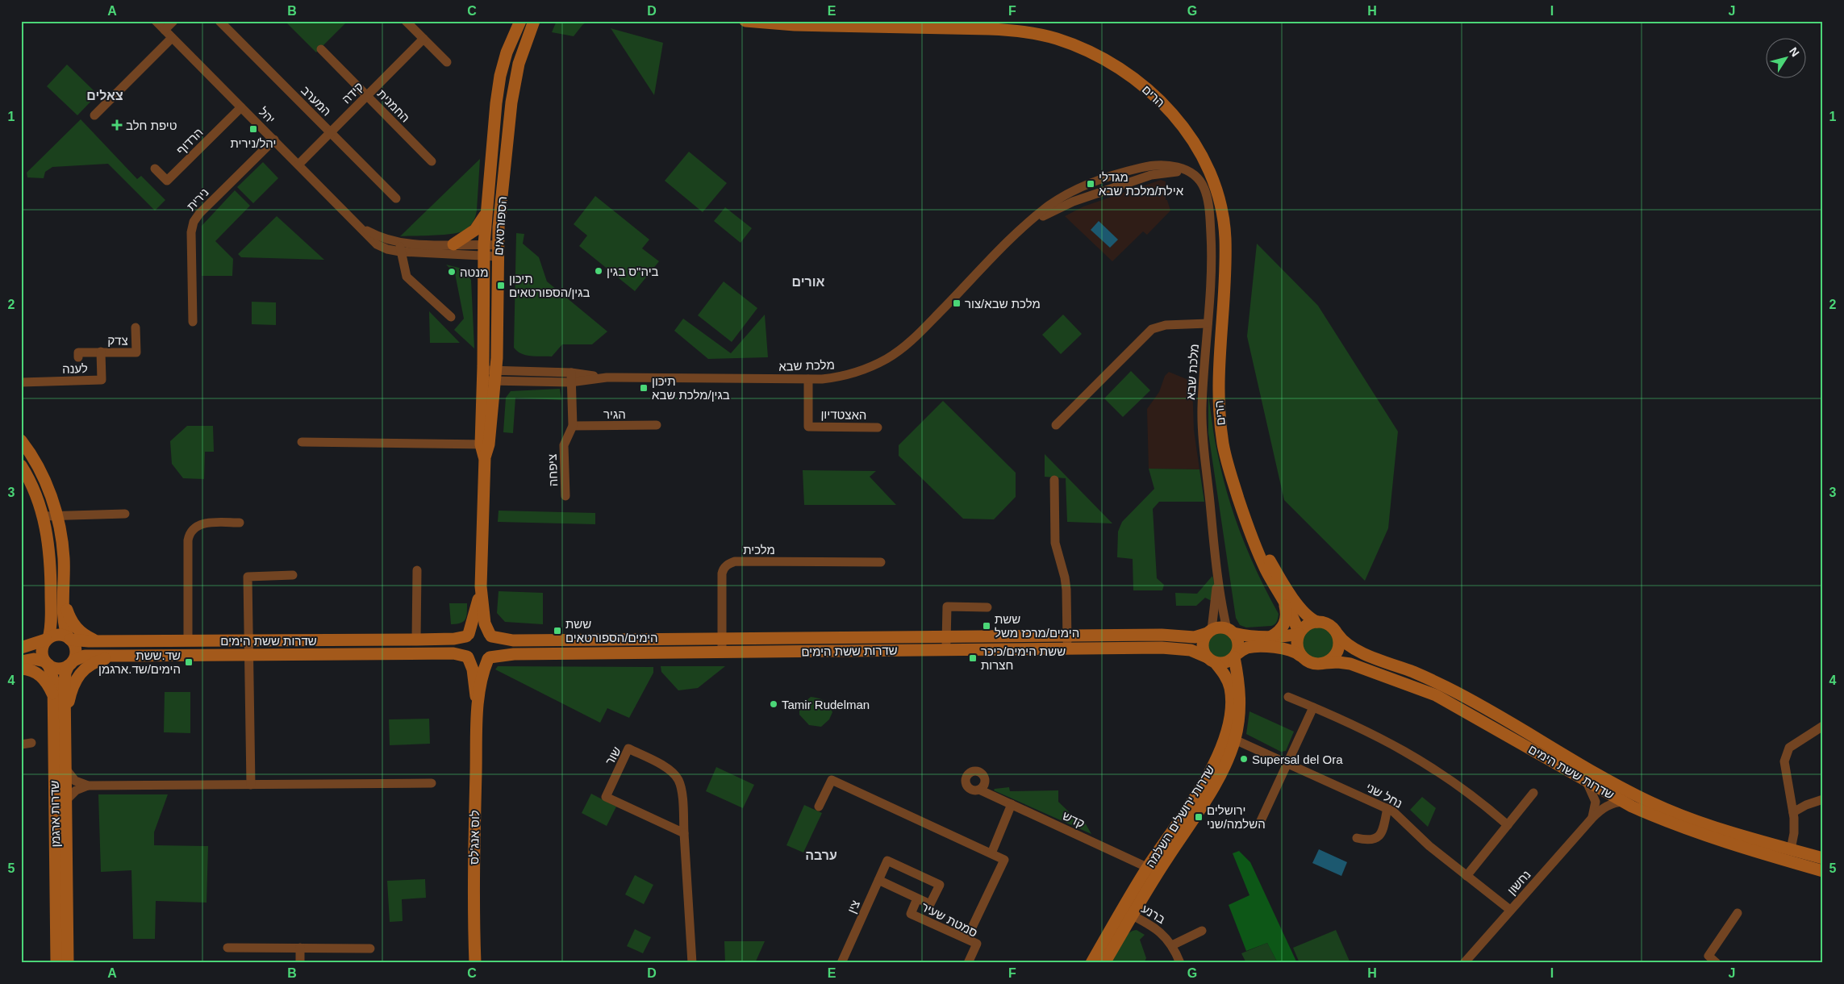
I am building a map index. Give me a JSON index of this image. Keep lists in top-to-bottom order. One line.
{"streets":{"main road":["הרים","הספורטאים","שדרות ששת הימים","שדרות ארגמן","שדרות ירושלים השלמה","לוס אנג'לס"],"street":["קידה","המערב","החמנית","יהל","הרדוף","נירית","צדק","מלכת שבא","לענה","הגיר","האצטדיון","ציפחה","מלכית","שור","נחל שני","קדש","נחשון","צין","ברנע","סמטת שעיר"]},"crossings":[["קידה","המערב"],["קידה","החמנית"],["קידה","יהל"],["הרים","שדרות ששת הימים"],["יהל","הרדוף"],["יהל","נירית"],["יהל","הספורטאים"],["הספורטאים","מלכת שבא"],["הספורטאים","שדרות ששת הימים"],["הספורטאים","לוס אנג'לס"],["צדק","לענה"],["מלכת שבא","האצטדיון"],["מלכת שבא","ציפחה"],["מלכת שבא","שדרות ששת הימים"],["מלכת שבא","שדרות ירושלים השלמה"],["הגיר","ציפחה"],["מלכית","שדרות ששת הימים"],["שדרות ששת הימים","שדרות ארגמן"],["שדרות ששת הימים","שדרות ירושלים השלמה"],["שדרות ששת הימים","לוס אנג'לס"],["שדרות ששת הימים","נחשון"],["נחל שני","שדרות ירושלים השלמה"],["נחל שני","נחשון"],["שדרות ירושלים השלמה","קדש"],["שדרות ירושלים השלמה","ברנע"],["צין","סמטת שעיר"]],"districts":["צאלים","אורים","ערבה"],"places":{"health":["טיפת חלב"],"transit":["יהל/נירית","מגדלי אילת/מלכת שבא","תיכון בגין/הספורטאים","מלכת שבא/צור","תיכון בגין/מלכת שבא","ששת הימים/מרכז משל","ששת הימים/הספורטאים","ששת הימים/כיכר חצרות","שד.ששת הימים/שד.ארגמן","ירושלים השלמה/שני"],"other":["ביה\"ס בגין","מנטה","Tamir Rudelman","Supersal del Ora"]},"north":"top right","grid":{"columns":["A","B","C","D","E","F","G","H","I","J"],"rows":["1","2","3","4","5"]}}
